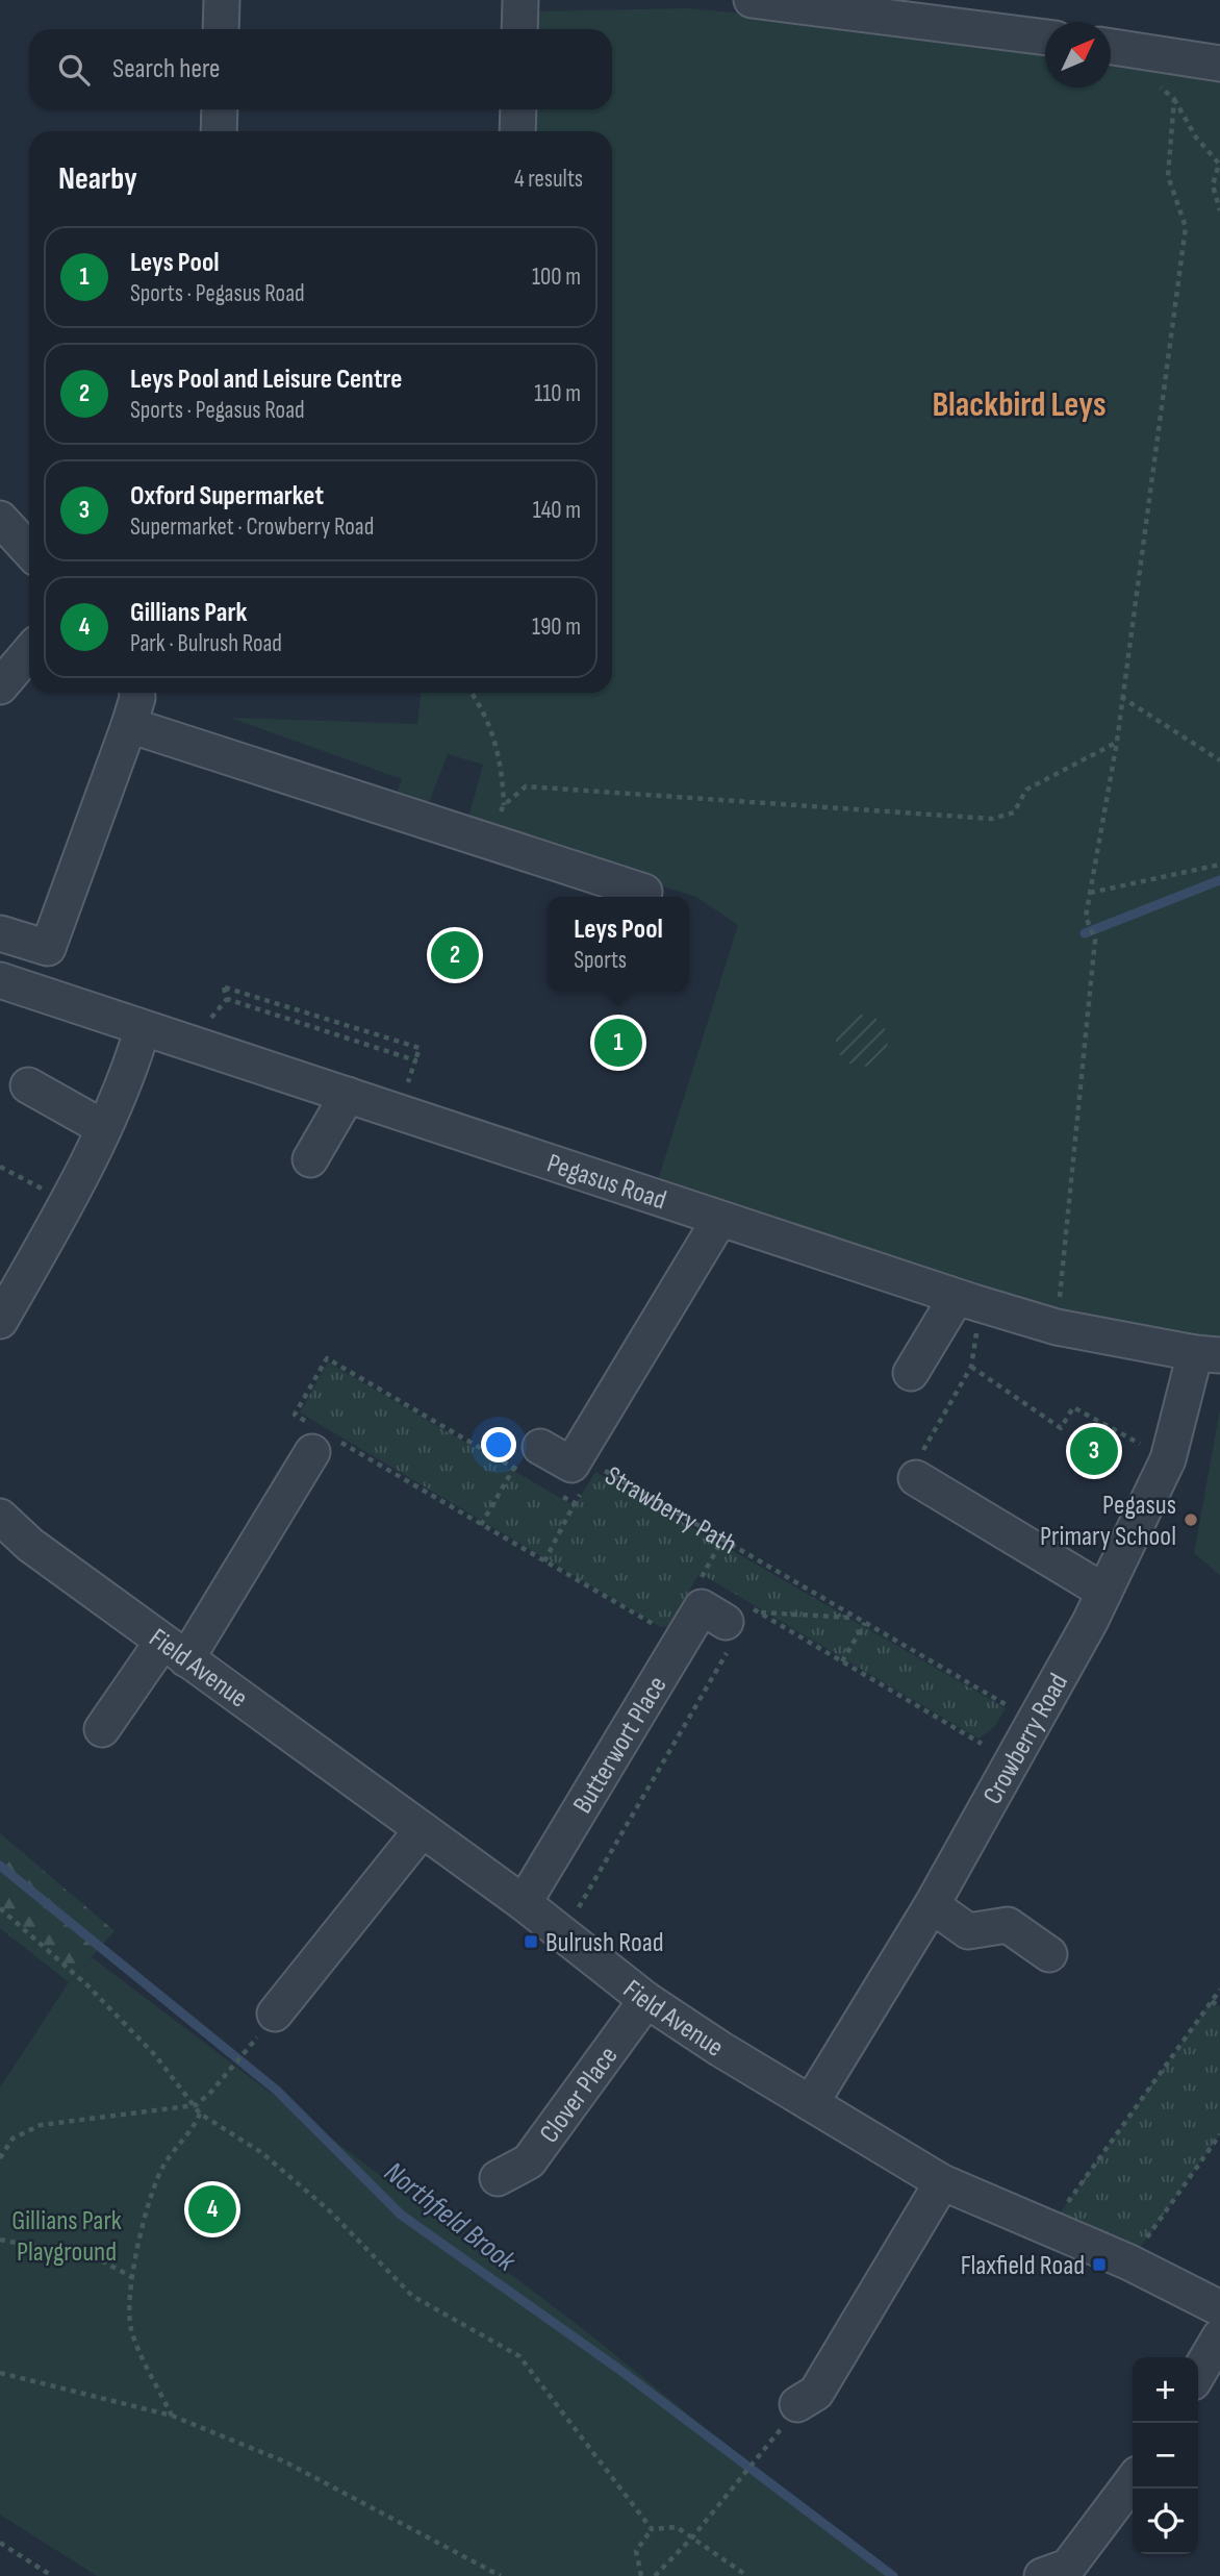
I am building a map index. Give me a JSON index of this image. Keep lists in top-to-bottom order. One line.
{"streets":{"street":["Pegasus Road","Strawberry Path","Field Avenue","Crowberry Road","Butterwort Place","Clover Place"]},"crossings":[["Pegasus Road","Strawberry Path"],["Pegasus Road","Crowberry Road"],["Strawberry Path","Crowberry Road"],["Field Avenue","Crowberry Road"],["Field Avenue","Butterwort Place"],["Field Avenue","Clover Place"]],"districts":["Blackbird Leys"],"water":["Northfield Brook"],"parks":["Gillians Park Playground"],"places":{"other":["Pegasus Primary School"],"transit":["Bulrush Road","Flaxfield Road"]},"north":"top right","page":{"search":"Search here","heading":["Nearby","4 results"],"list":[{"mark":"1","name":"Leys Pool","note":"Sports · Pegasus Road","value":"100 m"},{"mark":"2","name":"Leys Pool and Leisure Centre","note":"Sports · Pegasus Road","value":"110 m"},{"mark":"3","name":"Oxford Supermarket","note":"Supermarket · Crowberry Road","value":"140 m"},{"mark":"4","name":"Gillians Park","note":"Park · Bulrush Road","value":"190 m"}],"popup":["Leys Pool","Sports"],"pins":["2","1","3","4"],"map_buttons":["+","−"]}}
